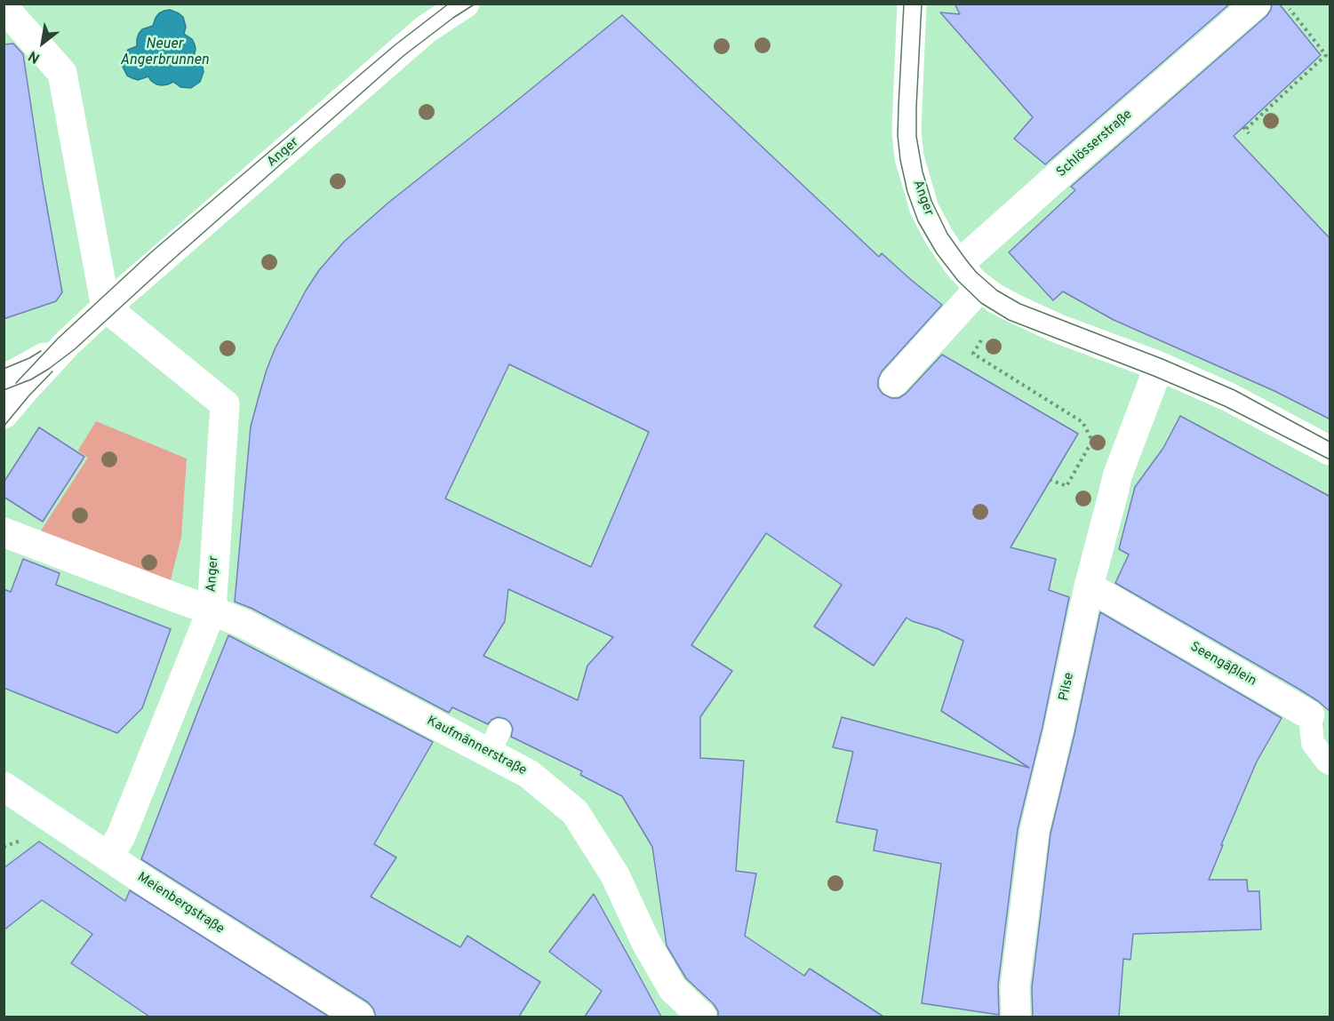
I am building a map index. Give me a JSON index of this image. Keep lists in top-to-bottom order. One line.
{"streets":{"street":["Schlösserstraße","Anger","Seengäßlein","Pilse","Kaufmännerstraße","Meienbergstraße"]},"crossings":[["Schlösserstraße","Anger"],["Anger","Kaufmännerstraße"],["Anger","Meienbergstraße"],["Seengäßlein","Pilse"]],"water":["Neuer Angerbrunnen"],"north":"bottom left"}
